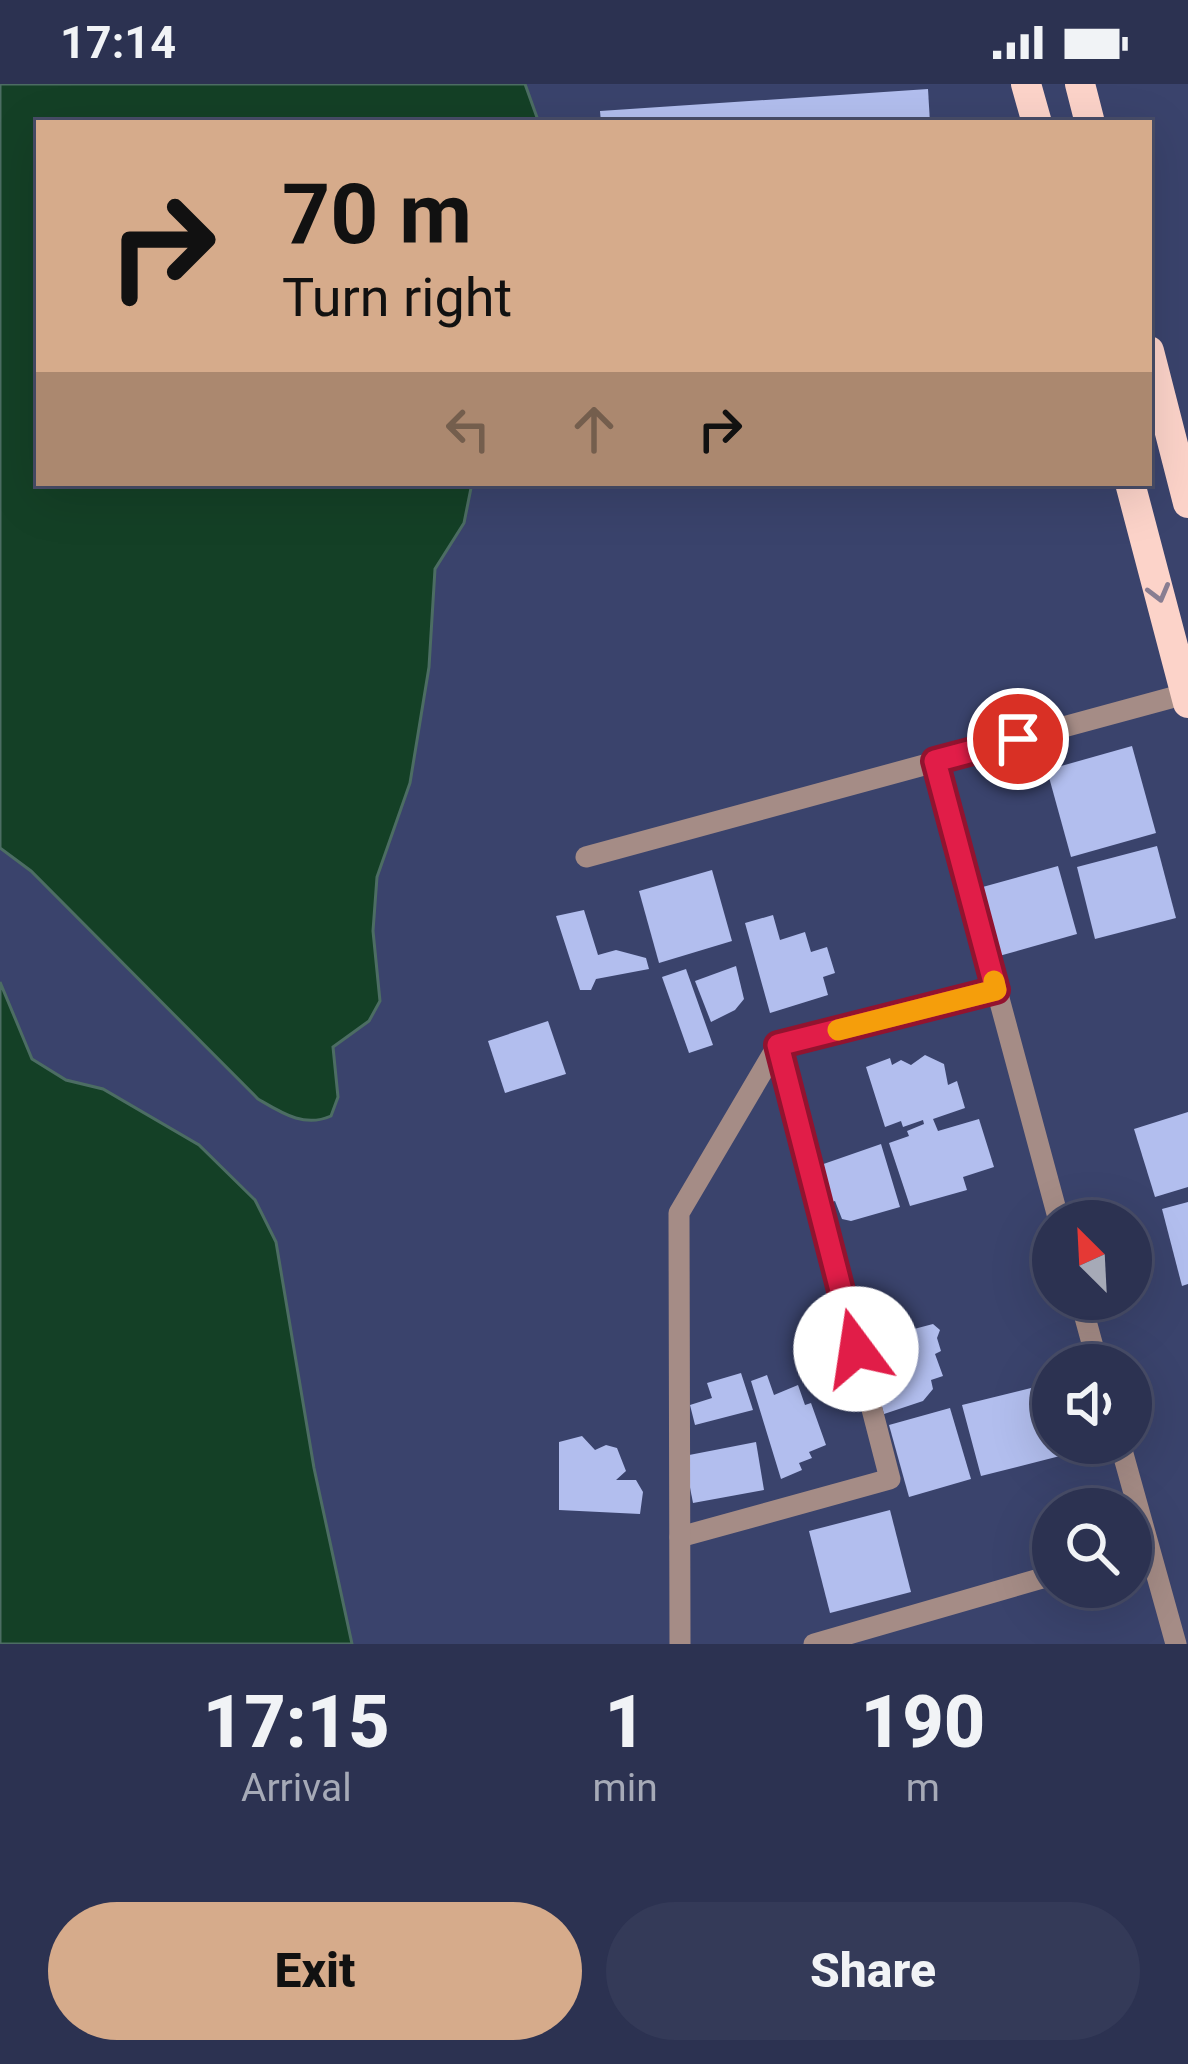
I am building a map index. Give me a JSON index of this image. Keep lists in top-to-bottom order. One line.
{"north":"top left","page":{"status":"17:14","turn":["70 m","Turn right"],"eta":["17:15","Arrival","1","min","190","m"],"buttons":["Exit","Share"]}}
